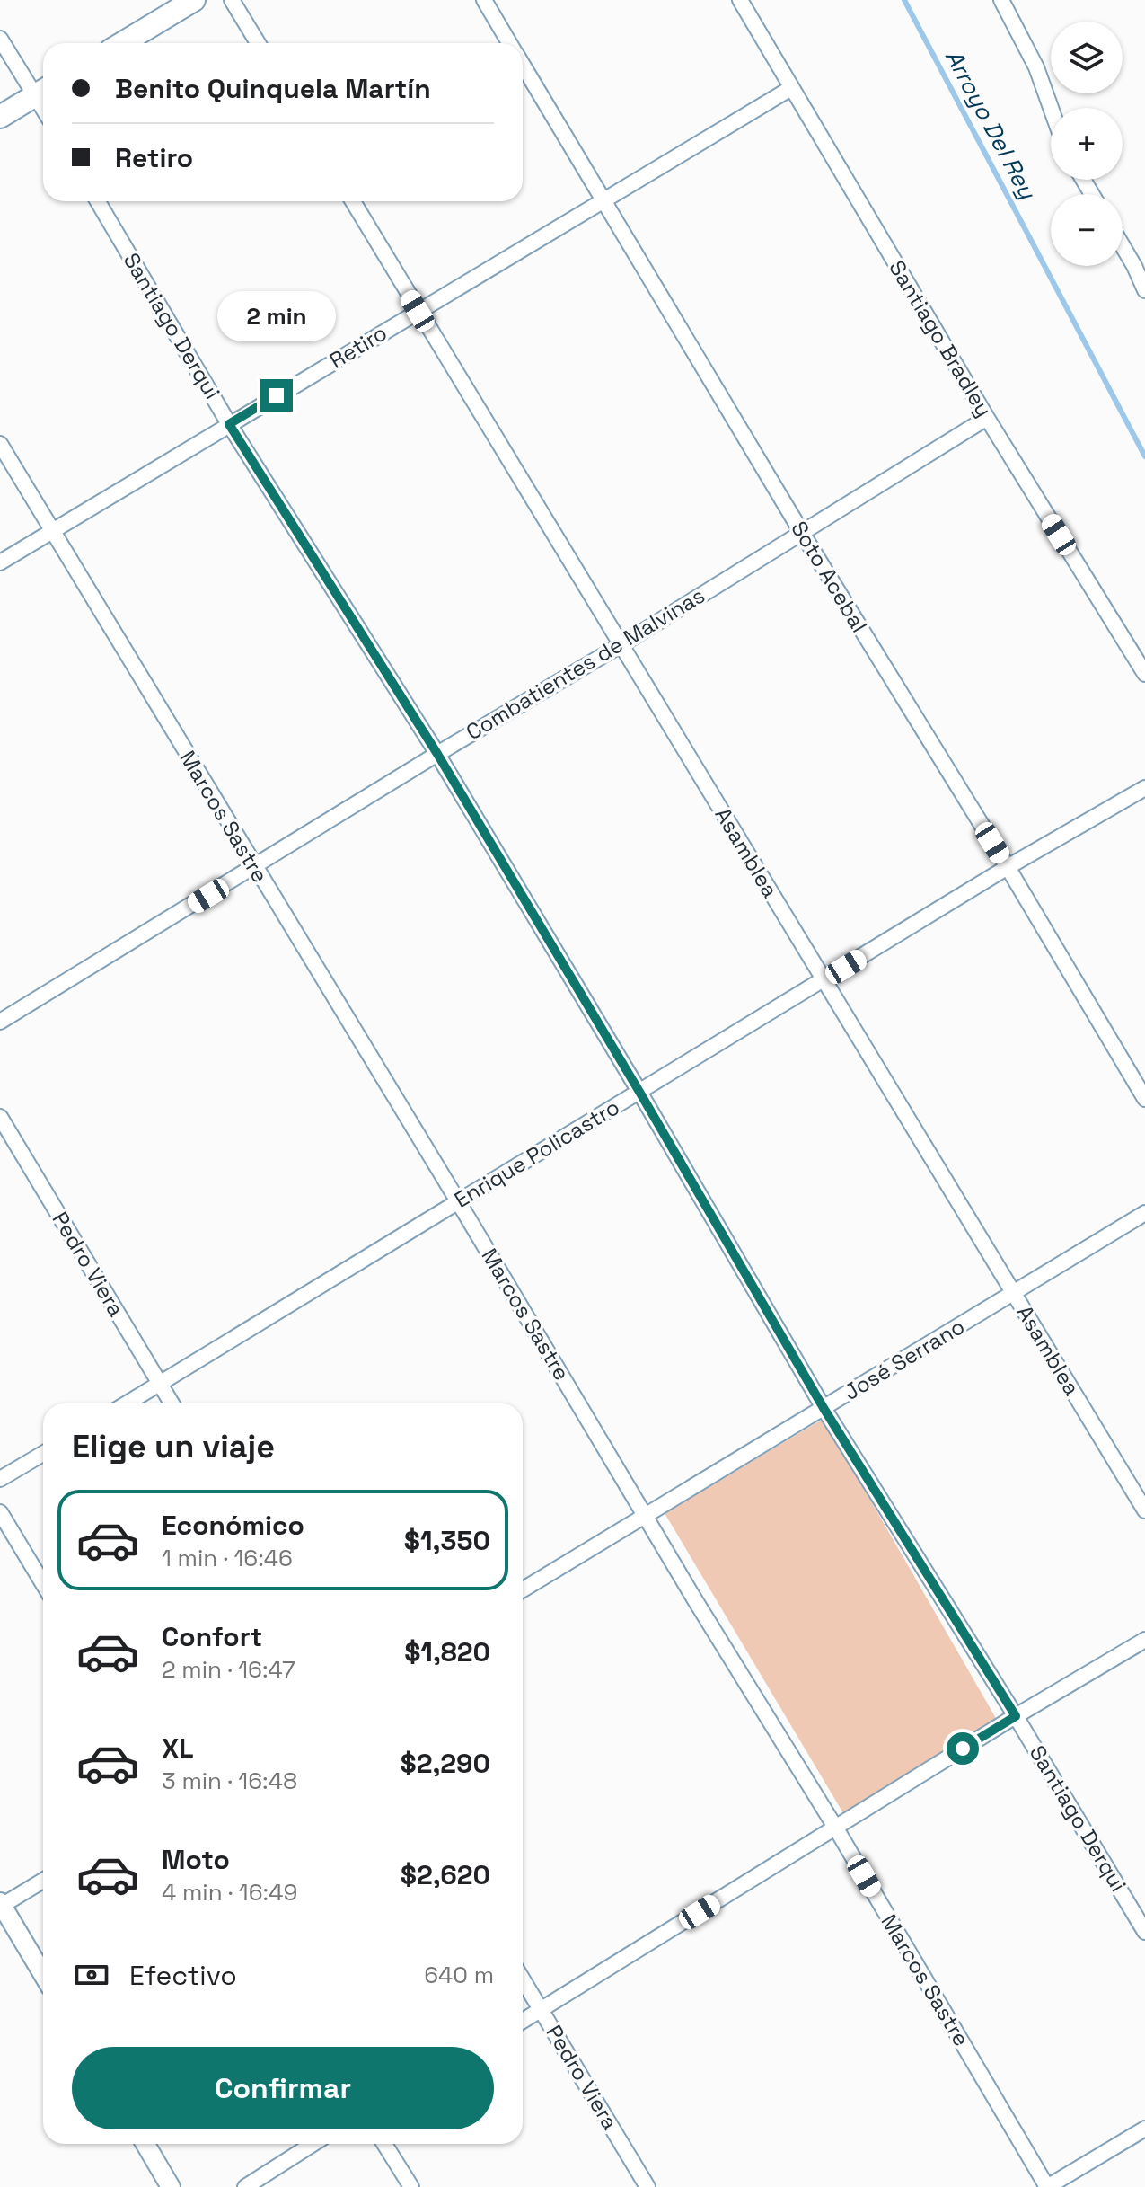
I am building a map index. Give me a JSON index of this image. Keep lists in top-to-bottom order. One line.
{"streets":{"street":["Santiago Derqui","Santiago Bradley","Retiro","Soto Acebal","Combatientes de Malvinas","Marcos Sastre","Asamblea","Enrique Policastro","Pedro Viera","José Serrano"]},"crossings":[["Santiago Derqui","Retiro"],["Santiago Derqui","Combatientes de Malvinas"],["Santiago Derqui","Enrique Policastro"],["Santiago Derqui","José Serrano"],["Santiago Bradley","Retiro"],["Santiago Bradley","Combatientes de Malvinas"],["Retiro","Soto Acebal"],["Retiro","Marcos Sastre"],["Retiro","Asamblea"],["Soto Acebal","Combatientes de Malvinas"],["Soto Acebal","Enrique Policastro"],["Combatientes de Malvinas","Marcos Sastre"],["Combatientes de Malvinas","Asamblea"],["Marcos Sastre","Enrique Policastro"],["Marcos Sastre","José Serrano"],["Asamblea","Enrique Policastro"],["Asamblea","José Serrano"],["Enrique Policastro","Pedro Viera"]],"water":["Arroyo Del Rey"],"page":{"map_buttons":["+","−"],"banner":["Benito Quinquela Martín","Retiro"],"bubble":"2 min","heading":"Elige un viaje","list":[{"name":"Económico","note":"1 min · 16:46","value":"$1,350"},{"name":"Confort","note":"2 min · 16:47","value":"$1,820"},{"name":"XL","note":"3 min · 16:48","value":"$2,290"},{"name":"Moto","note":"4 min · 16:49","value":"$2,620"}],"pay":["Efectivo","640 m"],"buttons":"Confirmar"}}
